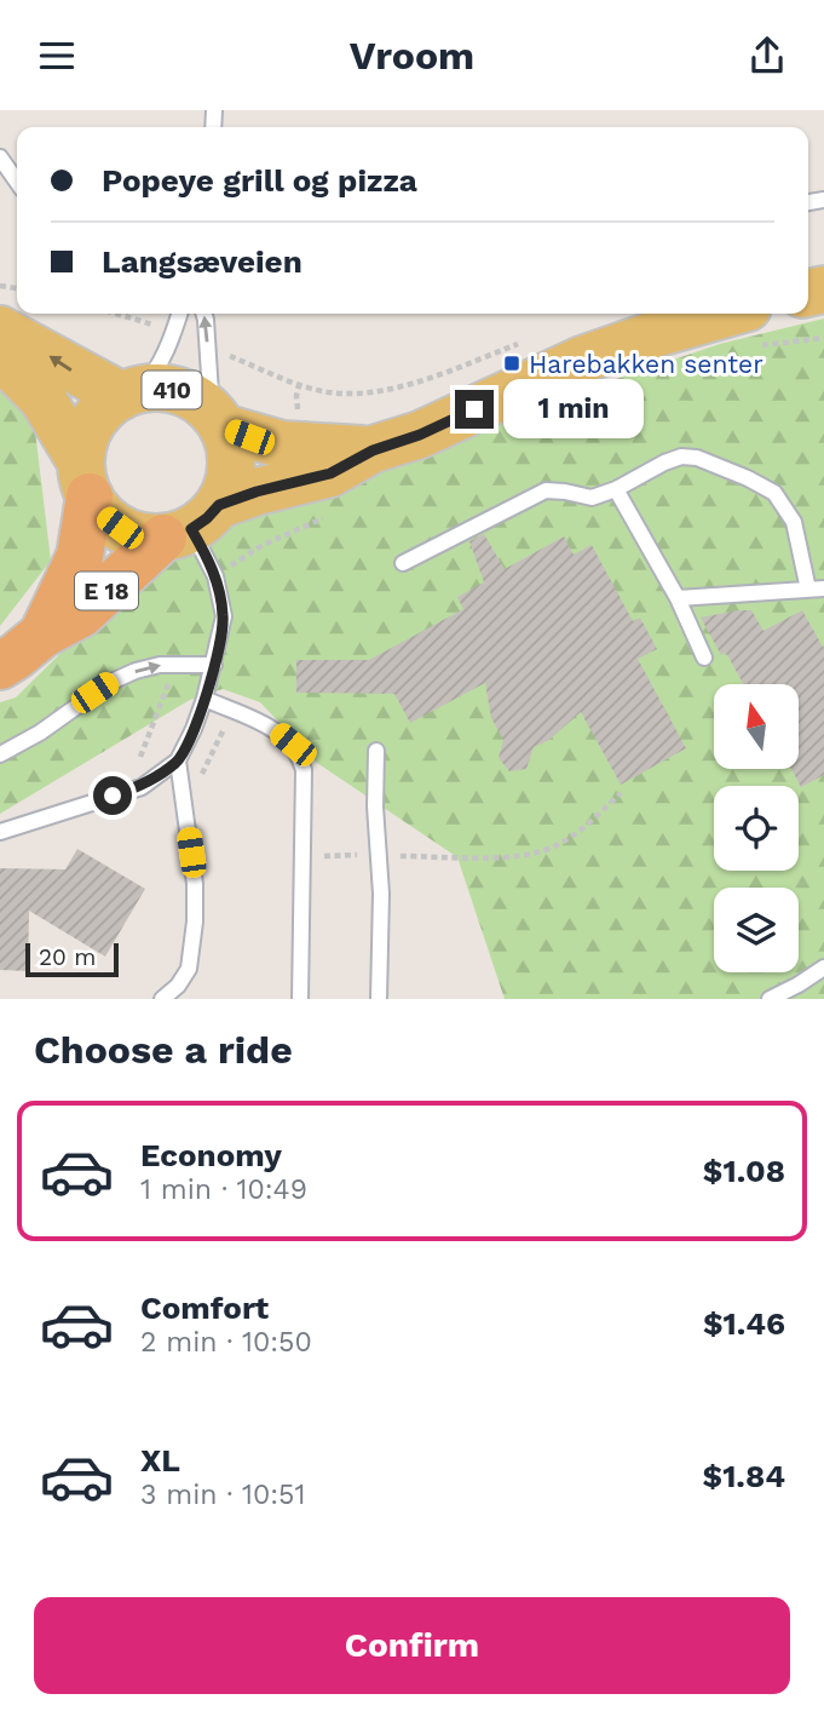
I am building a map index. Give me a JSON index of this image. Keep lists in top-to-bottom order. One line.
{"streets":{"highway":["E 18"],"main road":["410"]},"crossings":[["410","E 18"]],"places":{"transit":["Harebakken senter"]},"scale_bar":"20 m","north":"top","page":{"header":"Vroom","banner":["Popeye grill og pizza","Langsæveien"],"bubble":"1 min","scale":"20 m","heading":"Choose a ride","list":[{"name":"Economy","note":"1 min · 10:49","value":"$1.08"},{"name":"Comfort","note":"2 min · 10:50","value":"$1.46"},{"name":"XL","note":"3 min · 10:51","value":"$1.84"}],"buttons":"Confirm"}}
